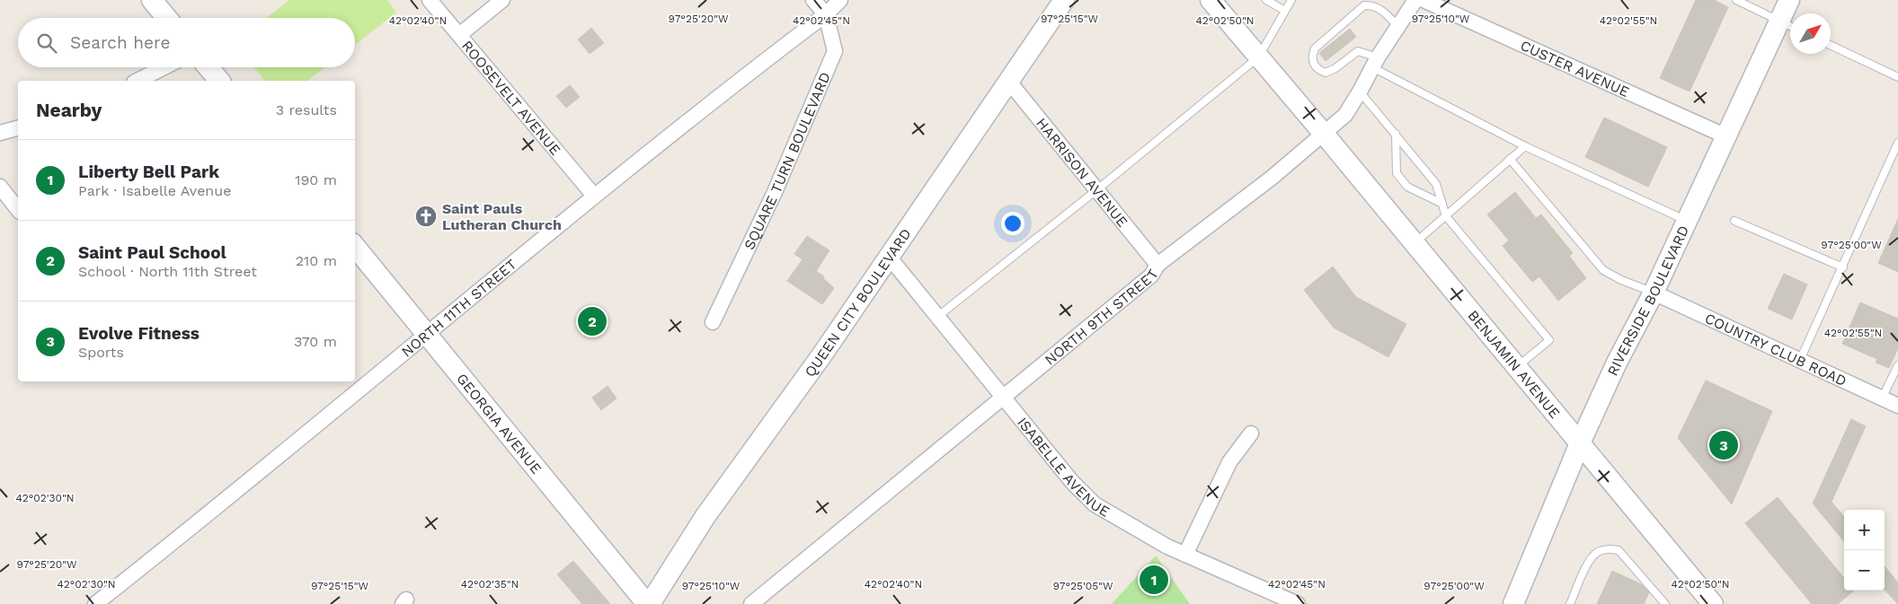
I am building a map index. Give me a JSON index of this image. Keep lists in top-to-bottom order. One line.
{"streets":{"main road":["RIVERSIDE BOULEVARD","QUEEN CITY BOULEVARD","BENJAMIN AVENUE","GEORGIA AVENUE"],"street":["CUSTER AVENUE","ROOSEVELT AVENUE","SQUARE TURN BOULEVARD","HARRISON AVENUE","NORTH 11TH STREET","NORTH 9TH STREET","COUNTRY CLUB ROAD","ISABELLE AVENUE"]},"crossings":[["CUSTER AVENUE","RIVERSIDE BOULEVARD"],["ROOSEVELT AVENUE","NORTH 11TH STREET"],["SQUARE TURN BOULEVARD","NORTH 11TH STREET"],["HARRISON AVENUE","QUEEN CITY BOULEVARD"],["HARRISON AVENUE","NORTH 9TH STREET"],["RIVERSIDE BOULEVARD","COUNTRY CLUB ROAD"],["RIVERSIDE BOULEVARD","BENJAMIN AVENUE"],["QUEEN CITY BOULEVARD","GEORGIA AVENUE"],["QUEEN CITY BOULEVARD","ISABELLE AVENUE"],["NORTH 11TH STREET","GEORGIA AVENUE"],["NORTH 9TH STREET","BENJAMIN AVENUE"],["NORTH 9TH STREET","ISABELLE AVENUE"]],"places":{"church":["Saint Pauls Lutheran Church"]},"north":"top right","page":{"search":"Search here","heading":["Nearby","3 results"],"list":[{"mark":"1","name":"Liberty Bell Park","note":"Park · Isabelle Avenue","value":"190 m"},{"mark":"2","name":"Saint Paul School","note":"School · North 11th Street","value":"210 m"},{"mark":"3","name":"Evolve Fitness","note":"Sports","value":"370 m"}],"pins":["2","3","1"],"map_buttons":["+","−"]},"coordinates":["97°25'10\"W","97°25'20\"W","97°25'15\"W","42°02'40\"N","42°02'45\"N","42°02'50\"N","42°02'55\"N","97°25'00\"W","42°02'30\"N","42°02'35\"N","97°25'05\"W"]}
